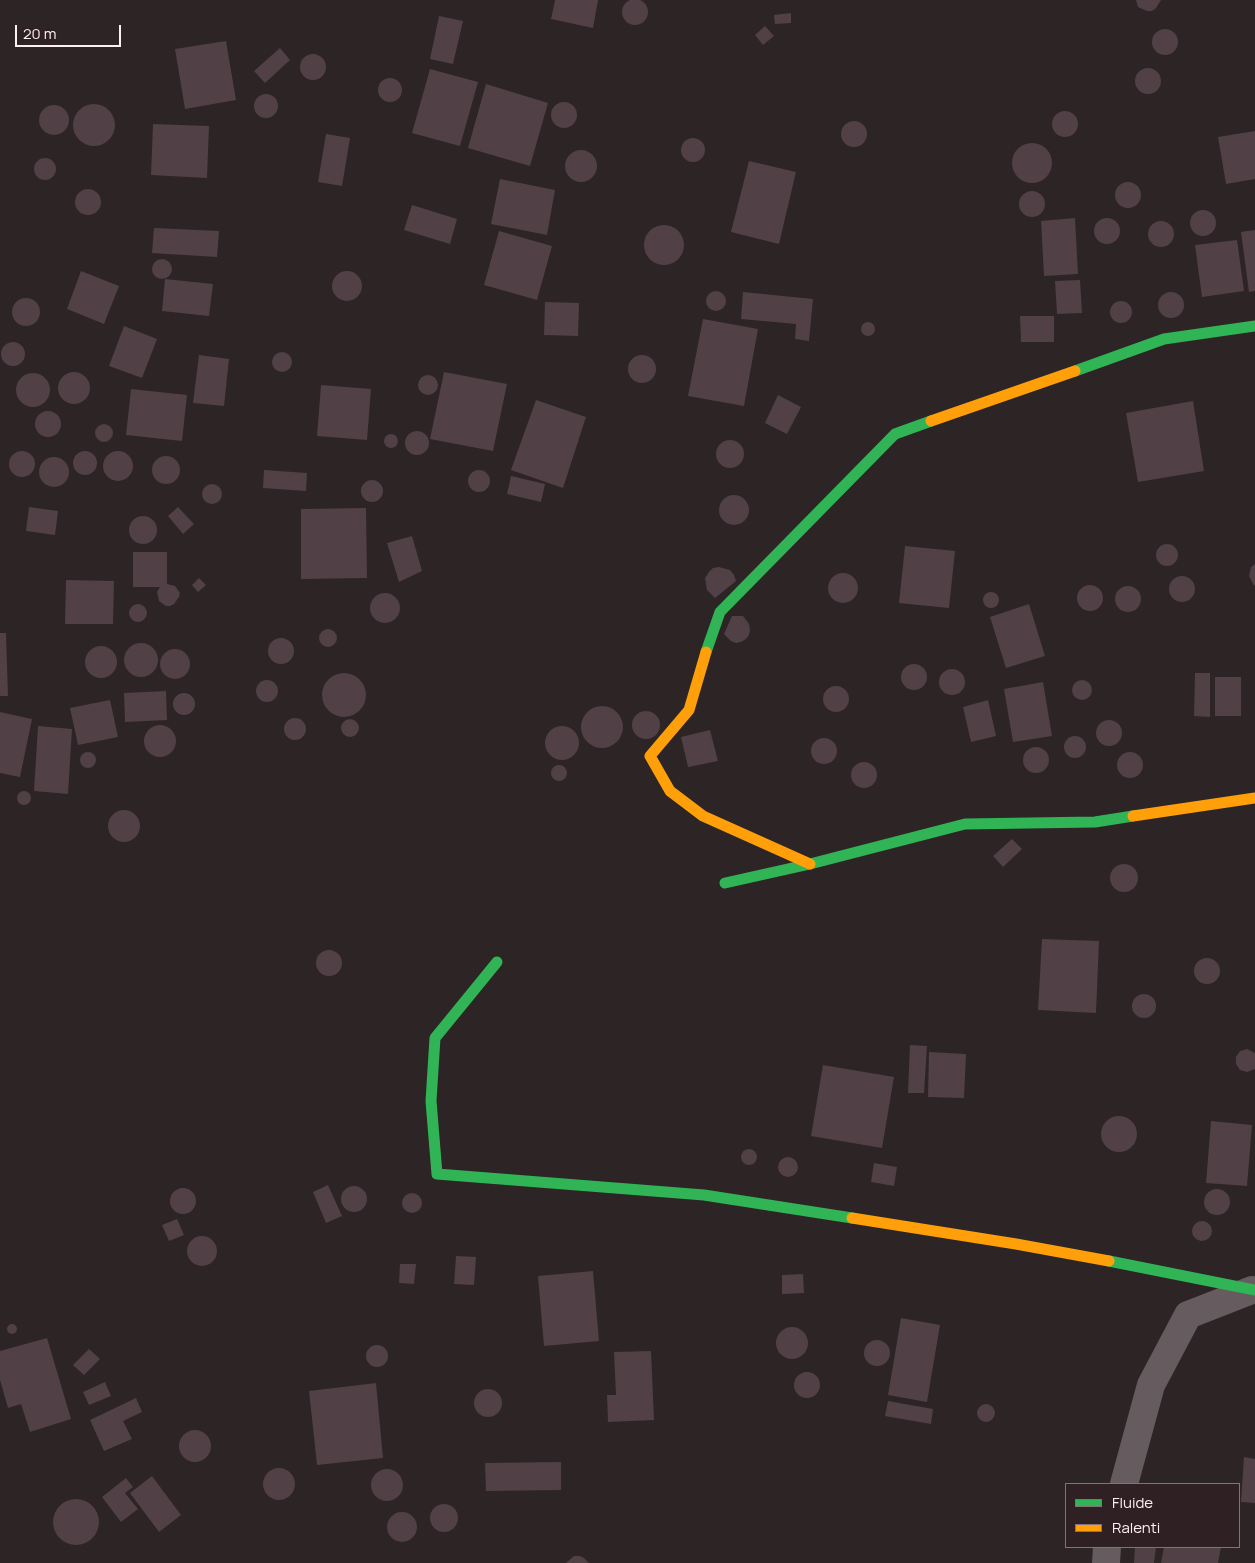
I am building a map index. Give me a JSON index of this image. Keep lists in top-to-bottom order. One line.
{"legend":["Fluide","Ralenti"],"scale_bar":"20 m"}
